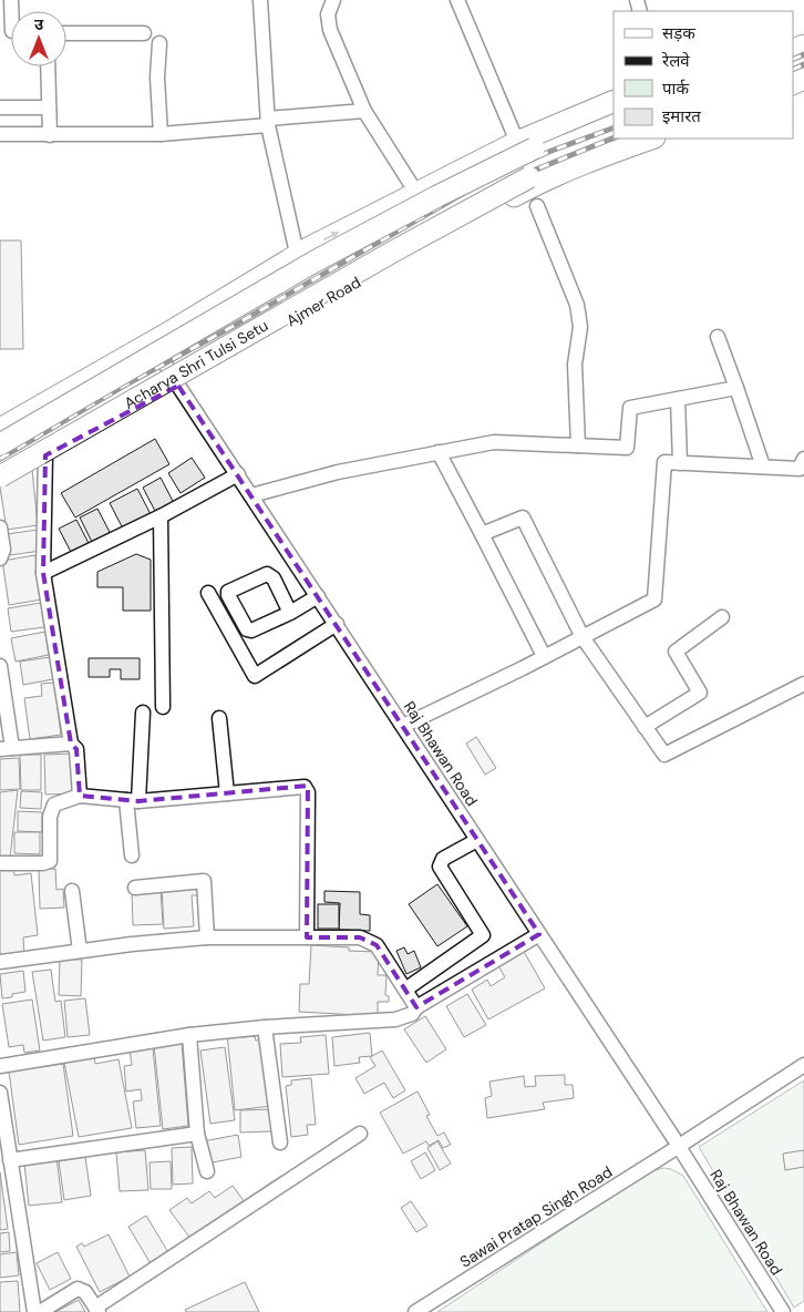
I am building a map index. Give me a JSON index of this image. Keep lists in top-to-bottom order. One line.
{"streets":{"highway":["Ajmer Road","Acharya Shri Tulsi Setu"],"street":["Raj Bhawan Road","Sawai Pratap Singh Road"]},"crossings":[["Ajmer Road","Raj Bhawan Road"],["Raj Bhawan Road","Sawai Pratap Singh Road"]],"legend":["सड़क","रेलवे","पार्क","इमारत"],"north":"top"}
